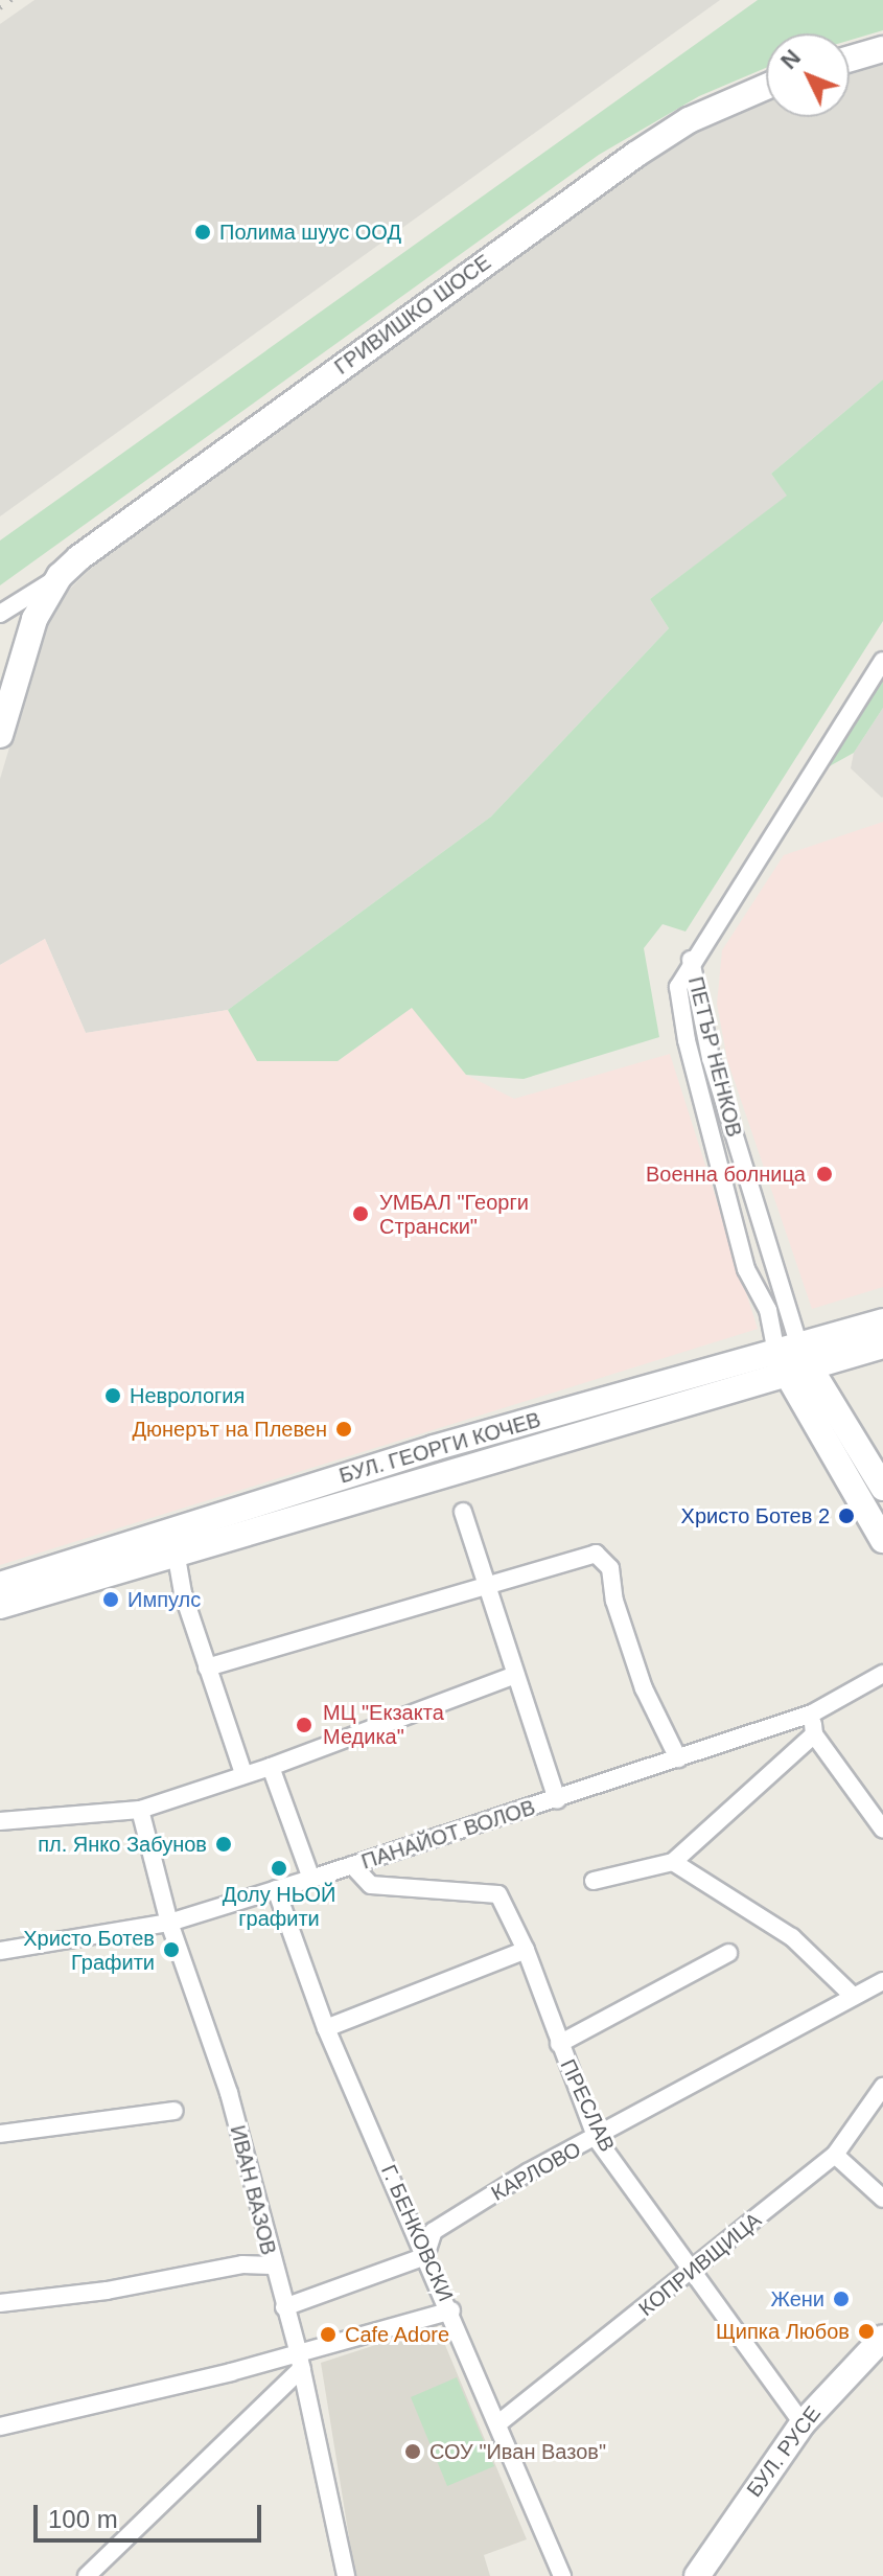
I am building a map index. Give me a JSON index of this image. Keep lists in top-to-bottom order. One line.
{"streets":{"main road":["ГРИВИШКО ШОСЕ","БУЛ. ГЕОРГИ КОЧЕВ","БУЛ. РУСЕ"],"street":["ПЕТЪР НЕНКОВ","ПАНАЙОТ ВОЛОВ","ПРЕСЛАВ","КАРЛОВО","ИВАН ВАЗОВ","Г. БЕНКОВСКИ","КОПРИВЩИЦА"]},"crossings":[["ПЕТЪР НЕНКОВ","БУЛ. ГЕОРГИ КОЧЕВ"],["ПАНАЙОТ ВОЛОВ","ПРЕСЛАВ"],["ПАНАЙОТ ВОЛОВ","ИВАН ВАЗОВ"],["ПАНАЙОТ ВОЛОВ","Г. БЕНКОВСКИ"],["ПРЕСЛАВ","КАРЛОВО"],["ПРЕСЛАВ","КОПРИВЩИЦА"],["ПРЕСЛАВ","БУЛ. РУСЕ"],["КАРЛОВО","Г. БЕНКОВСКИ"],["Г. БЕНКОВСКИ","КОПРИВЩИЦА"]],"places":["Полима шуус ООД","Военна болница","УМБАЛ \"Георги Странски\"","Неврология","Дюнерът на Плевен","Христо Ботев 2","Импулс","МЦ \"Екзакта Медика\"","пл. Янко Забунов","Долу НЬОЙ графити","Христо Ботев Графити","Жени","Щипка Любов","Cafe Adore","СОУ \"Иван Вазов\""],"scale_bar":"100 m","north":"top left"}
